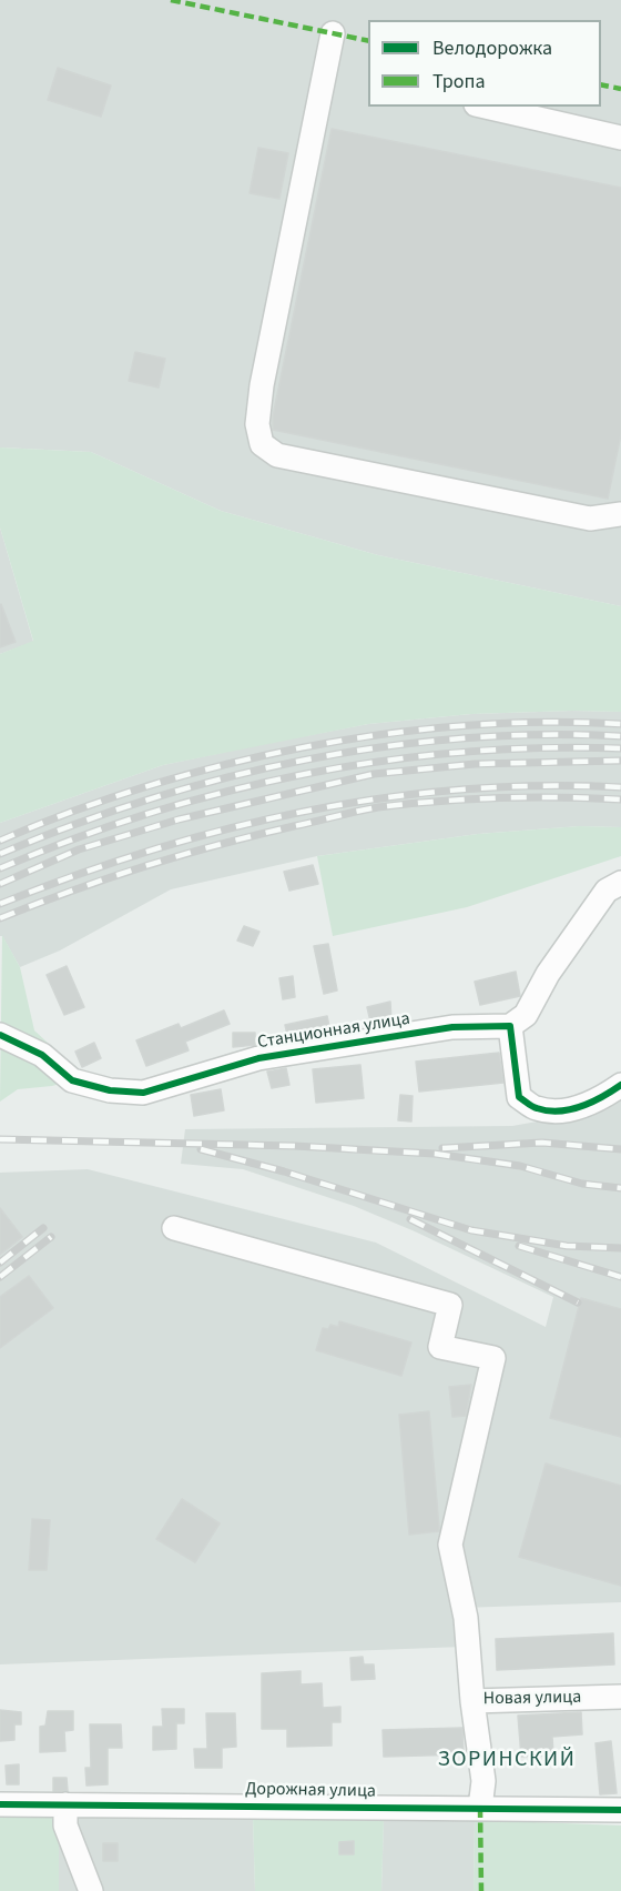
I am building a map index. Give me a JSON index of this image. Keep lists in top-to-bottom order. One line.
{"streets":{"street":["Станционная улица","Новая улица","Дорожная улица"]},"crossings":[["Новая улица","Дорожная улица"]],"districts":["ЗОРИНСКИЙ"],"legend":["Велодорожка","Тропа"]}
